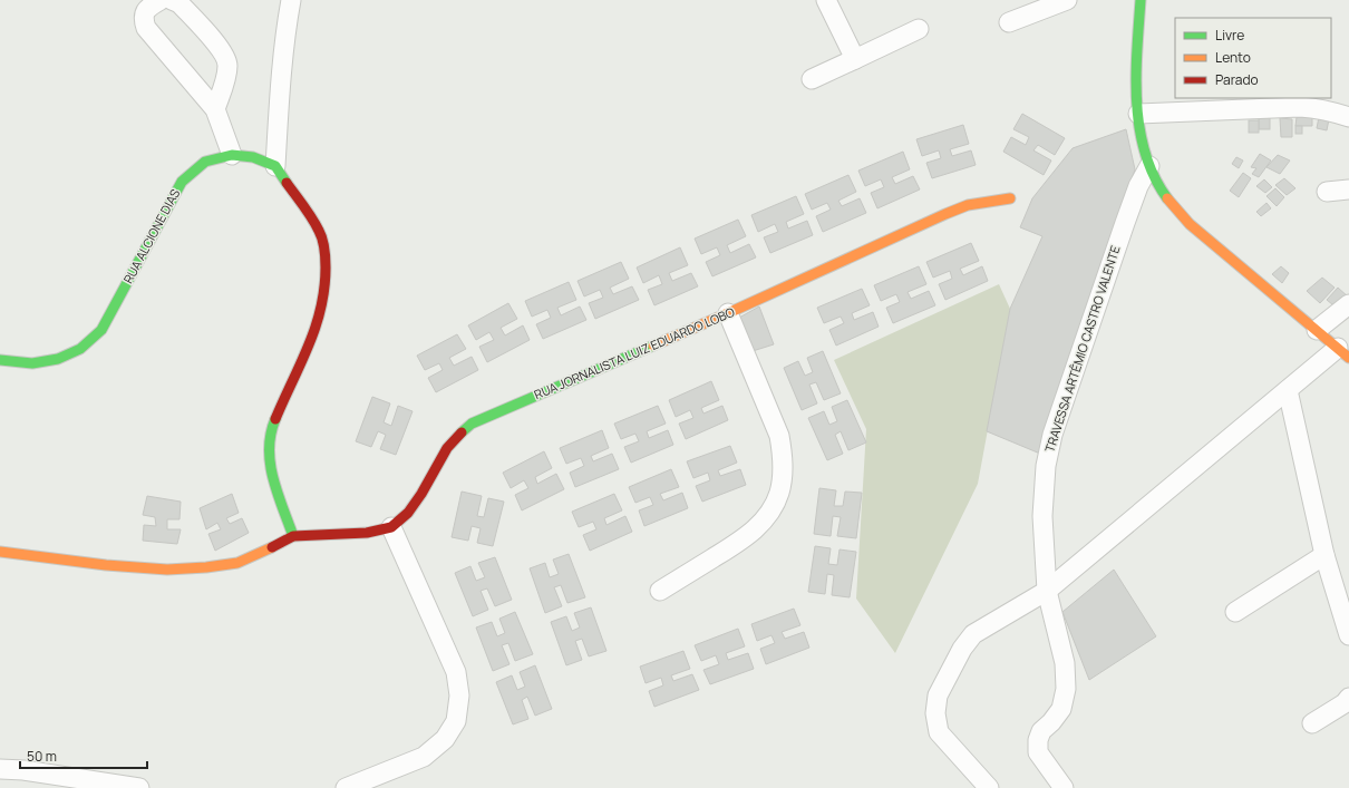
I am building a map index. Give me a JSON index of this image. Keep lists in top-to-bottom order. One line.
{"streets":{"street":["RUA ALCIONE DIAS","TRAVESSA ARTÊMIO CASTRO VALENTE","RUA JORNALISTA LUIZ EDUARDO LOBO"]},"legend":["Livre","Lento","Parado"],"scale_bar":"50 m"}
